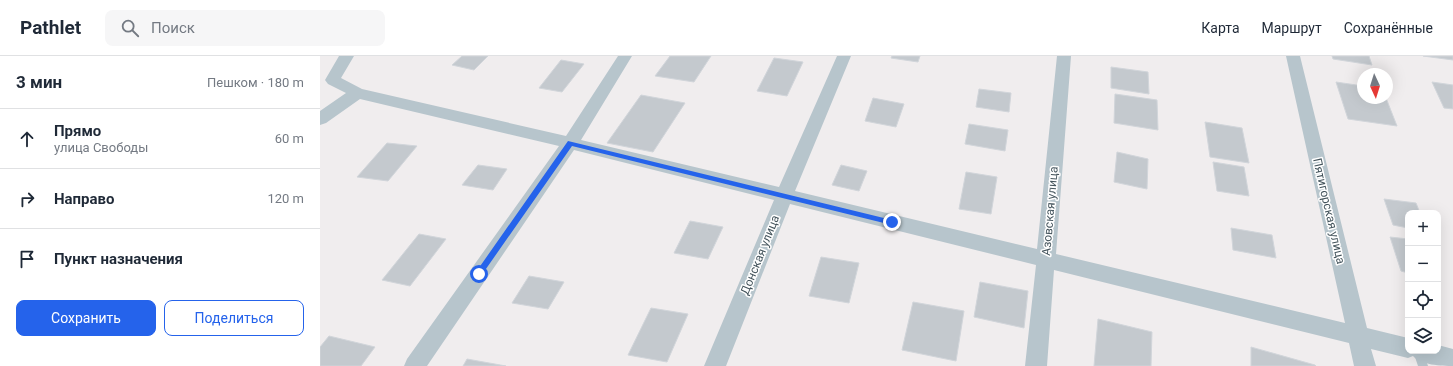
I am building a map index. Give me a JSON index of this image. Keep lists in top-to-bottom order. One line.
{"streets":{"street":["Азовская улица","Пятигорская улица","Донская улица"]},"north":"bottom","page":{"header":"Pathlet","search":"Поиск","nav":["Карта","Маршрут","Сохранённые"],"heading":["3 мин","Пешком · 180 m"],"list":[["Прямо","улица Свободы","60 m"],["Направо","120 m"],"Пункт назначения"],"map_buttons":["+","−"],"buttons":["Сохранить","Поделиться"]}}
